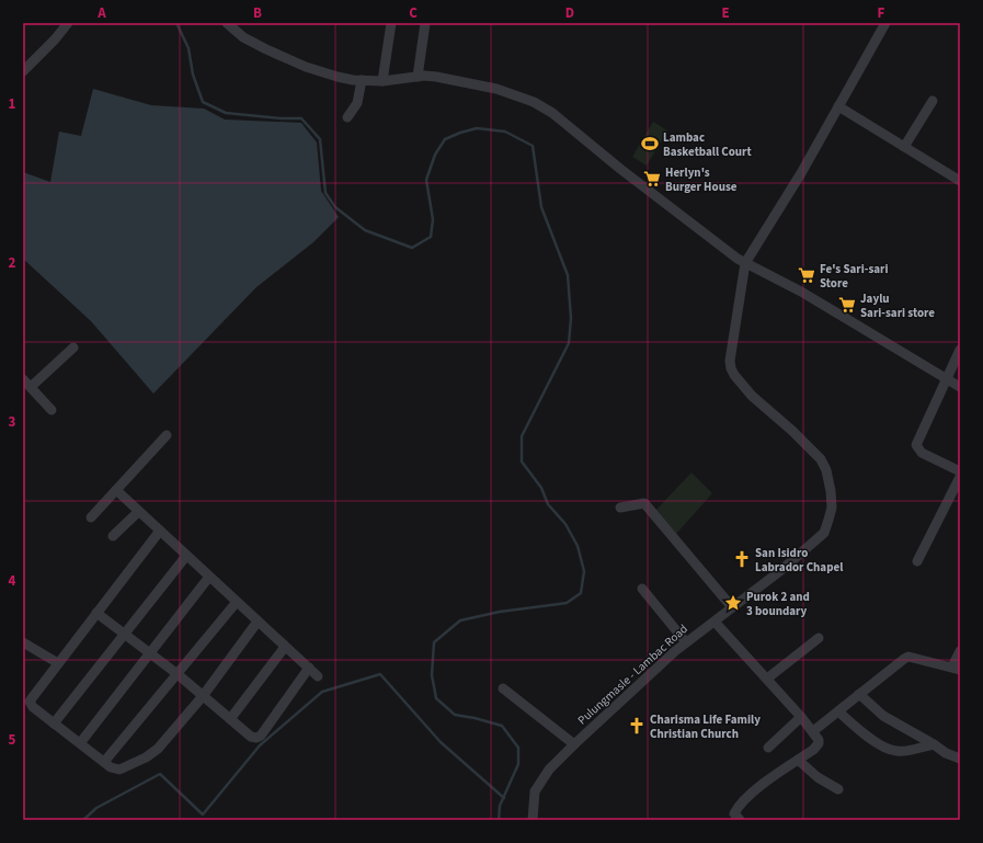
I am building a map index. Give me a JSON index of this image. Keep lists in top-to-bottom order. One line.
{"streets":{"street":["Pulungmasle - Lambac Road"]},"places":{"sports":["Lambac Basketball Court"],"supermarket":["Herlyn's Burger House","Fe's Sari-sari Store","Jaylu Sari-sari store"],"church":["San Isidro Labrador Chapel","Charisma Life Family Christian Church"],"place":["Purok 2 and 3 boundary"]},"grid":{"columns":["A","B","C","D","E","F"],"rows":["1","2","3","4","5"]}}
